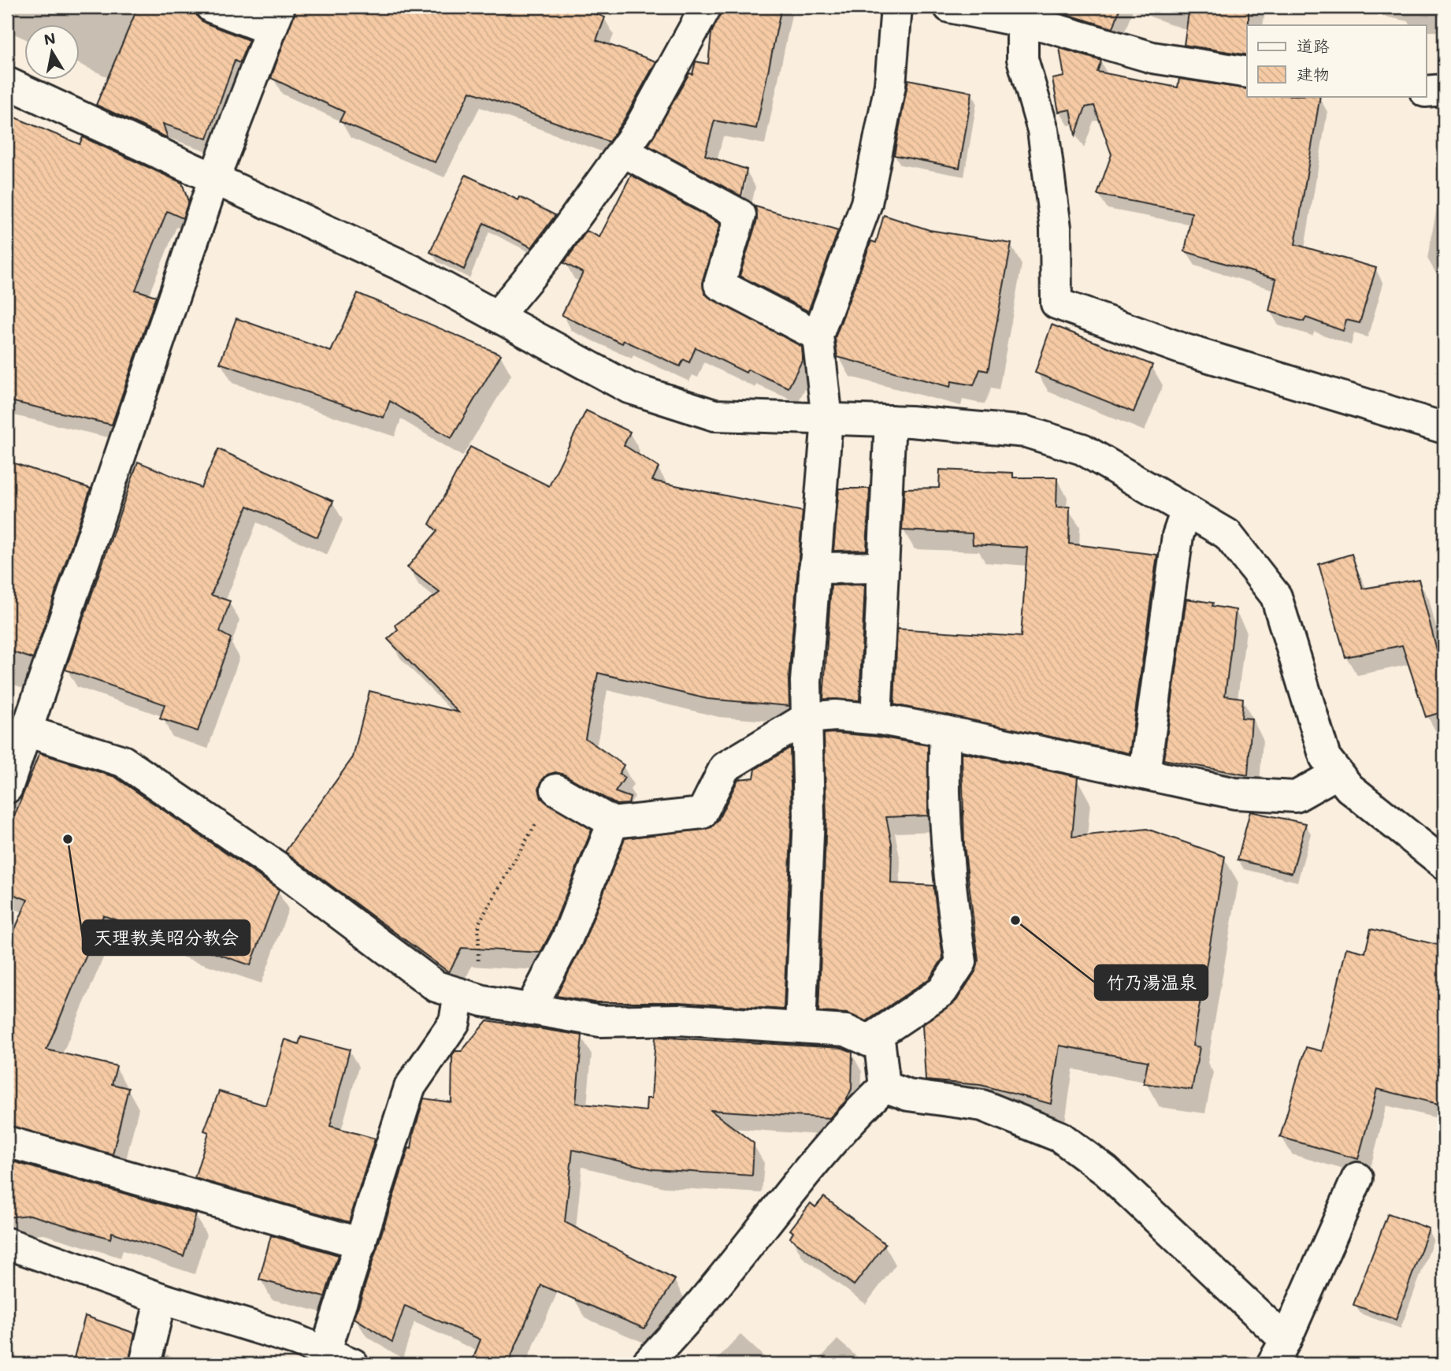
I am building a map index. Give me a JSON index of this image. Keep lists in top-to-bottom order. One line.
{"places":["天理教美昭分教会","竹乃湯温泉"],"legend":["道路","建物"],"north":"top"}
